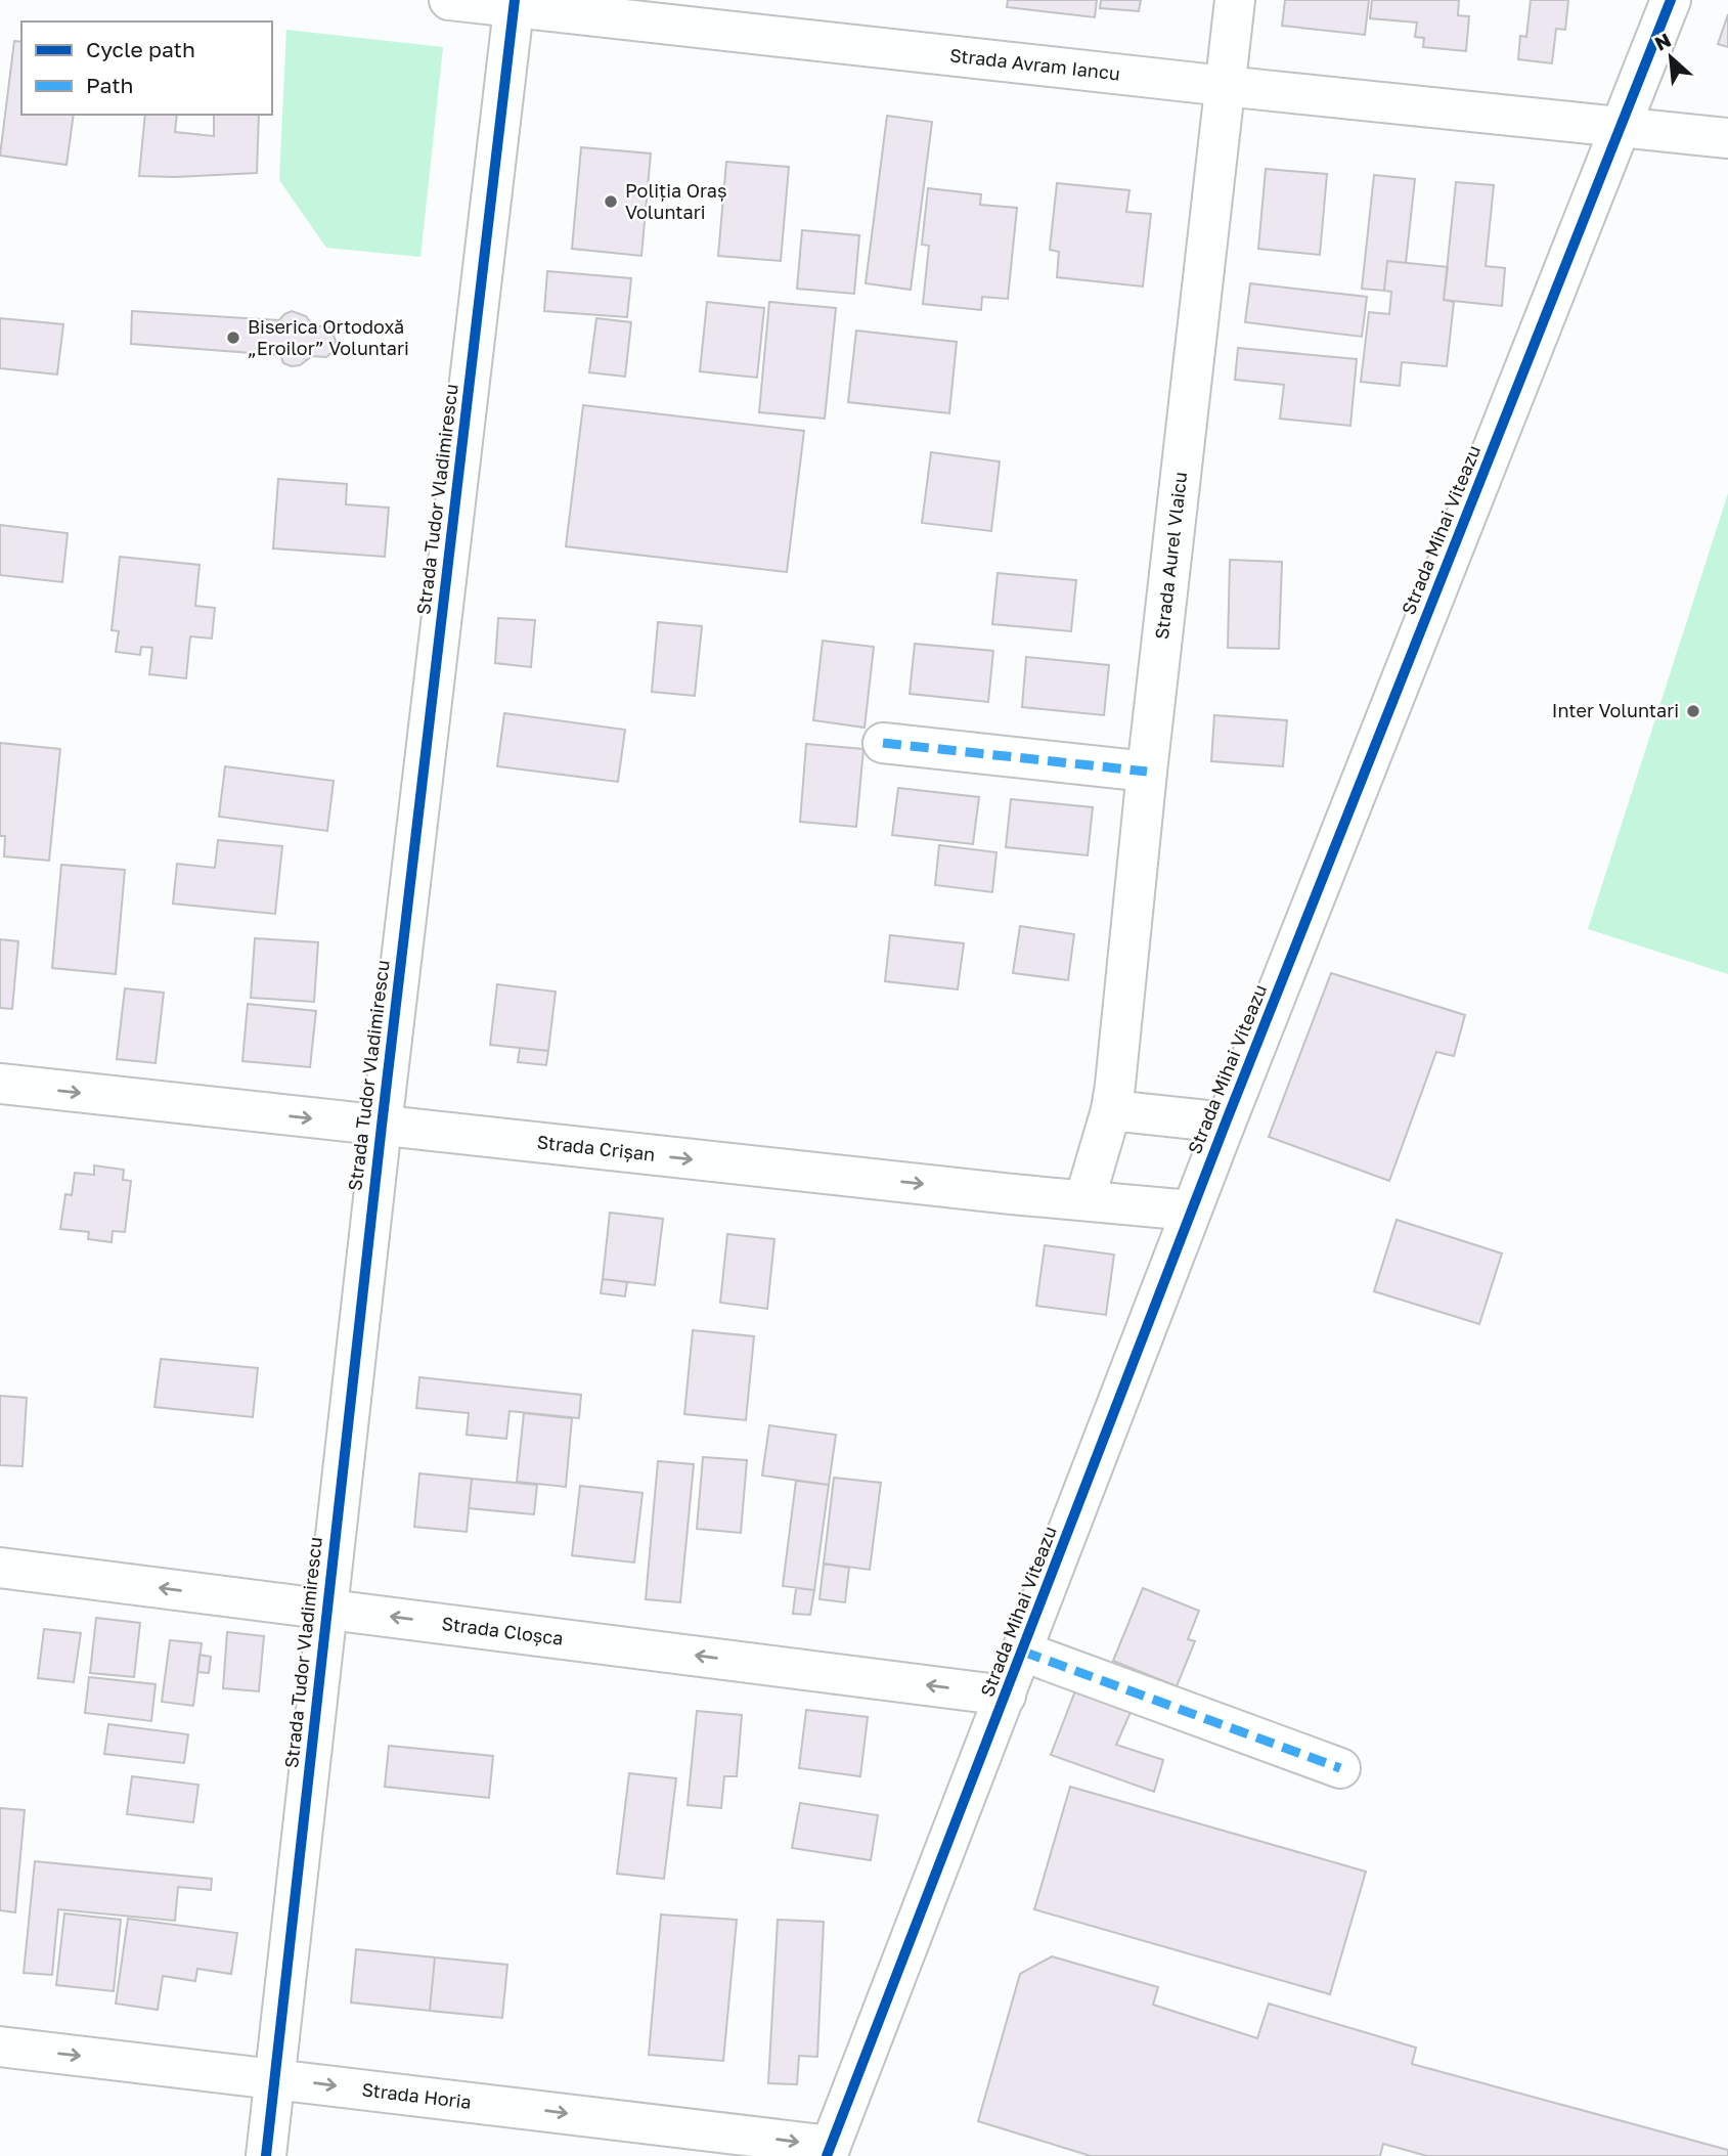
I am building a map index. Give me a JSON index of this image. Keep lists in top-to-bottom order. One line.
{"streets":{"street":["Strada Avram Iancu","Strada Tudor Vladimirescu","Strada Mihai Viteazu","Strada Aurel Vlaicu","Strada Crișan","Strada Cloșca","Strada Horia"]},"crossings":[["Strada Avram Iancu","Strada Tudor Vladimirescu"],["Strada Avram Iancu","Strada Mihai Viteazu"],["Strada Avram Iancu","Strada Aurel Vlaicu"],["Strada Tudor Vladimirescu","Strada Crișan"],["Strada Tudor Vladimirescu","Strada Cloșca"],["Strada Tudor Vladimirescu","Strada Horia"],["Strada Mihai Viteazu","Strada Crișan"],["Strada Mihai Viteazu","Strada Cloșca"],["Strada Mihai Viteazu","Strada Horia"],["Strada Aurel Vlaicu","Strada Crișan"]],"one_way":["Strada Crișan","Strada Cloșca","Strada Horia"],"places":["Poliția Oraș Voluntari","Biserica Ortodoxă „Eroilor” Voluntari","Inter Voluntari"],"legend":["Cycle path","Path"],"north":"top left"}
